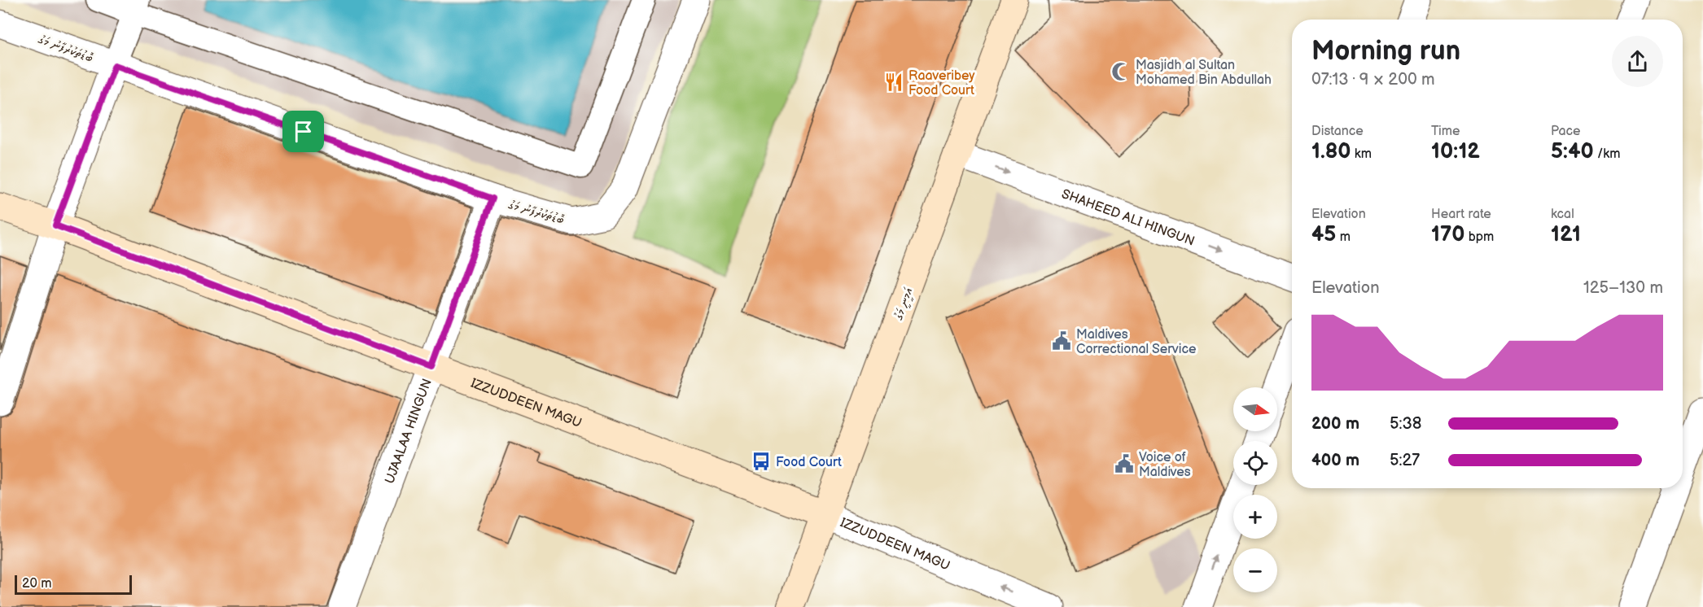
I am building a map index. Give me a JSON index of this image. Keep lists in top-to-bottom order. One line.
{"streets":{"main road":["އަމީނީ މަގު","IZZUDDEEN MAGU"],"street":["ބޮޑުތަކުރުފާނު މަގު","SHAHEED ALI HINGUN","UJAALAA HINGUN"]},"crossings":[["ބޮޑުތަކުރުފާނު މަގު","UJAALAA HINGUN"],["SHAHEED ALI HINGUN","އަމީނީ މަގު"],["އަމީނީ މަގު","IZZUDDEEN MAGU"],["IZZUDDEEN MAGU","UJAALAA HINGUN"]],"one_way":["SHAHEED ALI HINGUN"],"places":{"mosque":["Masjidh al Sultan Mohamed Bin Abdullah"],"restaurant":["Raaveribey Food Court"],"public building":["Maldives Correctional Service","Voice of Maldives"],"bus stop":["Food Court"]},"scale_bar":"20 m","north":"right","page":{"heading":["Morning run","07:13 · 9 × 200 m"],"stats":[["Distance","1.80 km"],["Time","10:12"],["Pace","5:40 /km"],["Elevation","45 m"],["Heart rate","170 bpm"],["kcal","121"]],"chart":["Elevation","125–130 m"],"map_buttons":["+","−"],"list":[{"name":"200 m","note":"5:38"},{"name":"400 m","note":"5:27"}],"scale":"20 m"}}
